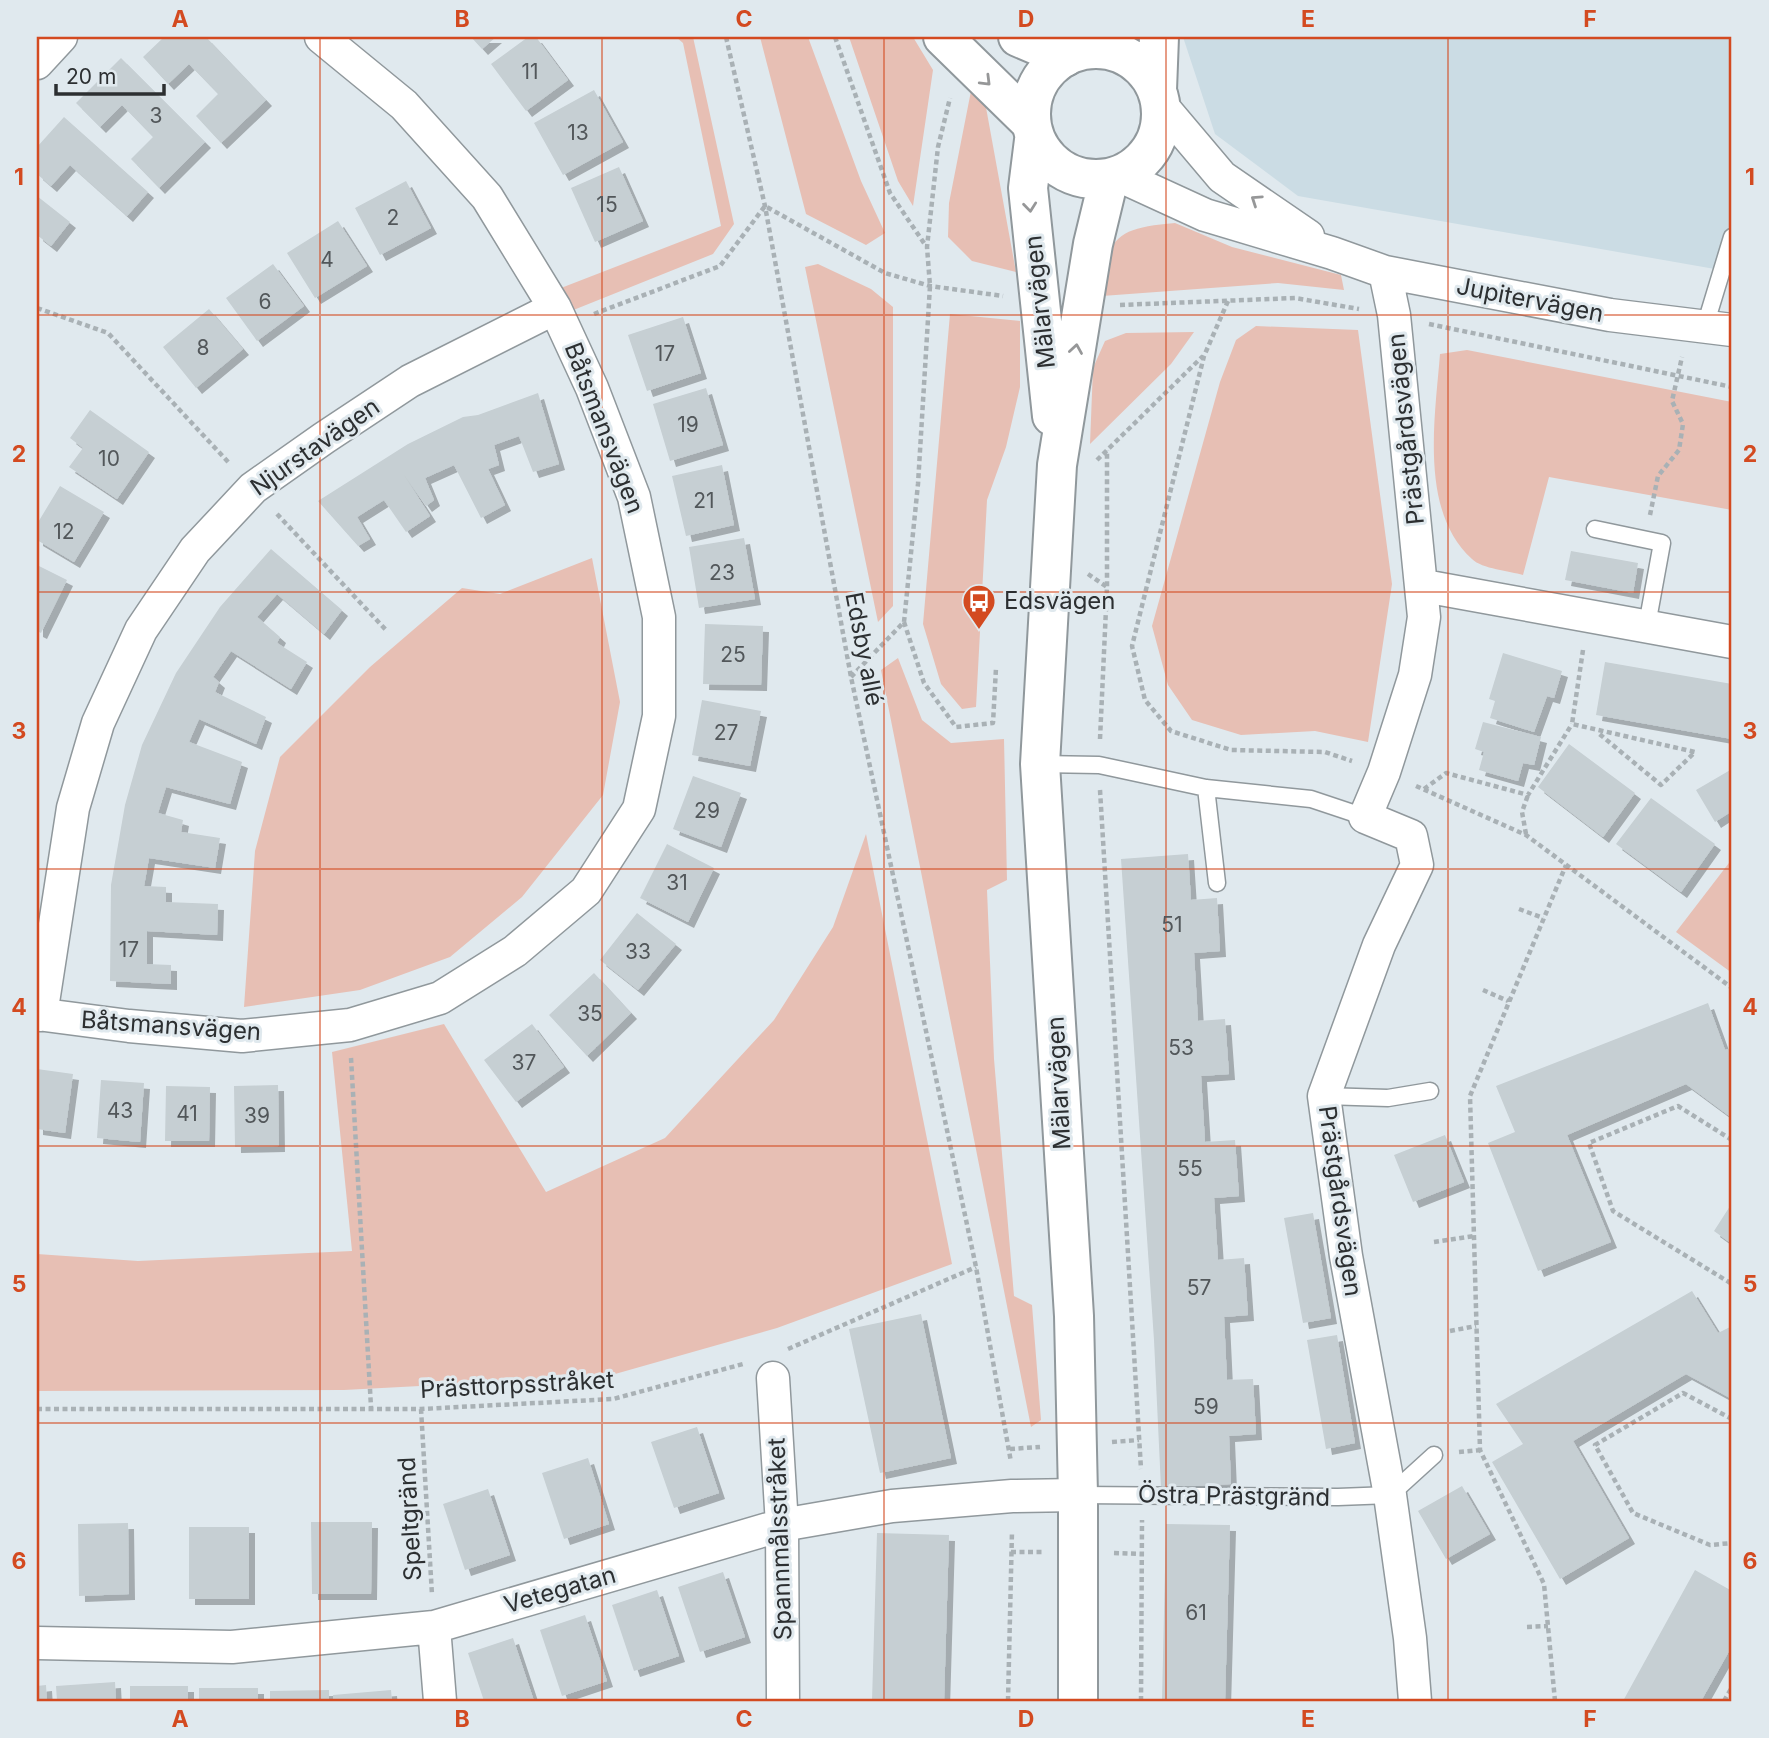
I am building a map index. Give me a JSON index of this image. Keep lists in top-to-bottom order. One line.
{"streets":{"main road":["Mälarvägen"],"street":["Jupitervägen","Båtsmansvägen","Prästgårdsvägen","Njurstavägen","Spannmålsstråket","Vetegatan"],"lane":["Östra Prästgränd"],"path":["Edsby allé","Prästtorpsstråket","Speltgränd"]},"crossings":[["Jupitervägen","Mälarvägen"],["Jupitervägen","Prästgårdsvägen"],["Mälarvägen","Östra Prästgränd"],["Mälarvägen","Vetegatan"],["Båtsmansvägen","Njurstavägen"],["Prästgårdsvägen","Östra Prästgränd"],["Edsby allé","Prästtorpsstråket"],["Prästtorpsstråket","Speltgränd"],["Prästtorpsstråket","Spannmålsstråket"],["Östra Prästgränd","Vetegatan"],["Speltgränd","Vetegatan"],["Spannmålsstråket","Vetegatan"]],"places":{"bus stop":["Edsvägen"]},"house_numbers":["11","3","13","15","2","4","6","8","17","19","10","21","12","23","25","27","29","31","51","17","33","35","53","37","43","41","39","55","57","59","61"],"scale_bar":"20 m","grid":{"columns":["A","B","C","D","E","F"],"rows":["1","2","3","4","5","6"]}}
